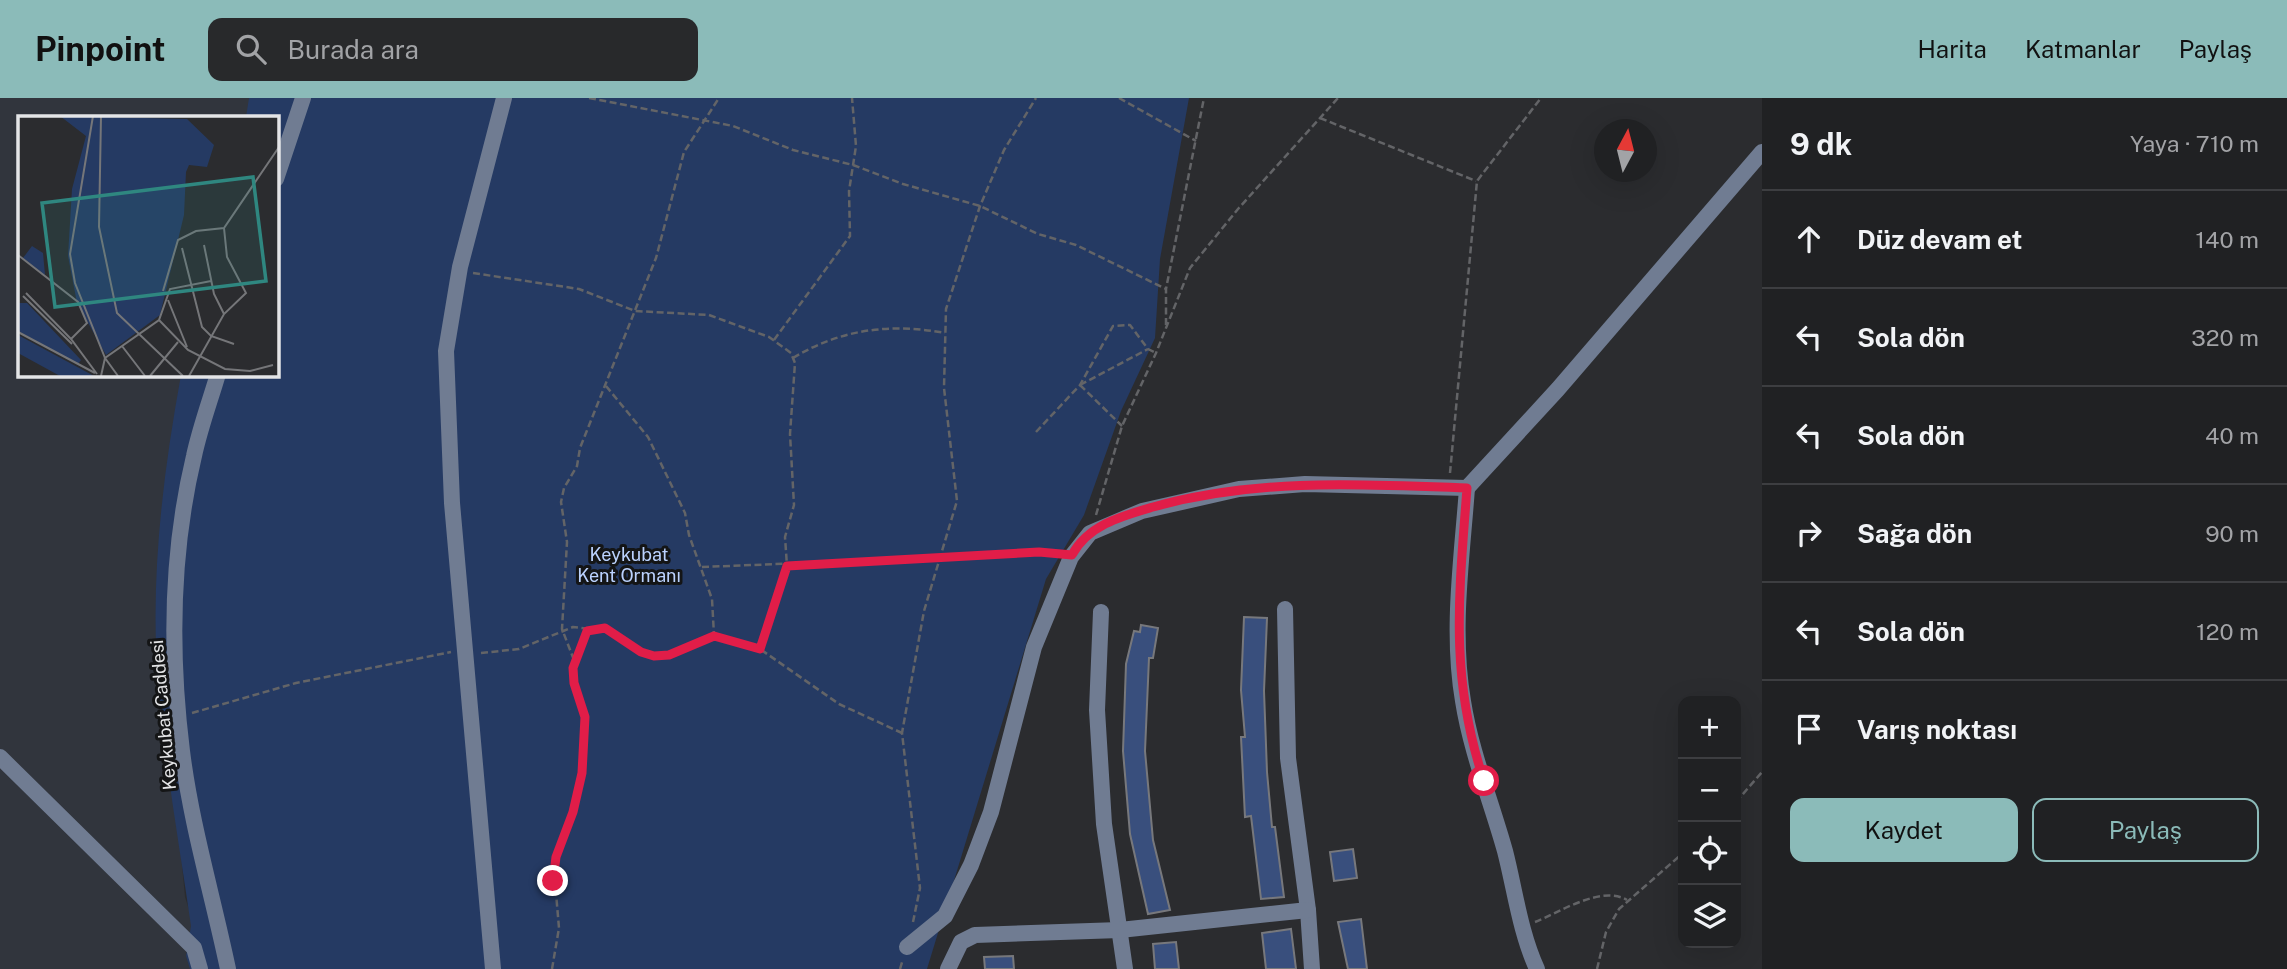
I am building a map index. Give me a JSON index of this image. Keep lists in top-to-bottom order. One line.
{"streets":{"street":["Keykubat Caddesi"]},"parks":["Keykubat Kent Ormanı"],"north":"top","page":{"header":"Pinpoint","search":"Burada ara","nav":["Harita","Katmanlar","Paylaş"],"heading":["9 dk","Yaya · 710 m"],"list":[["Düz devam et","140 m"],["Sola dön","320 m"],["Sola dön","40 m"],["Sağa dön","90 m"],["Sola dön","120 m"],"Varış noktası"],"map_buttons":["+","−"],"buttons":["Kaydet","Paylaş"]}}
